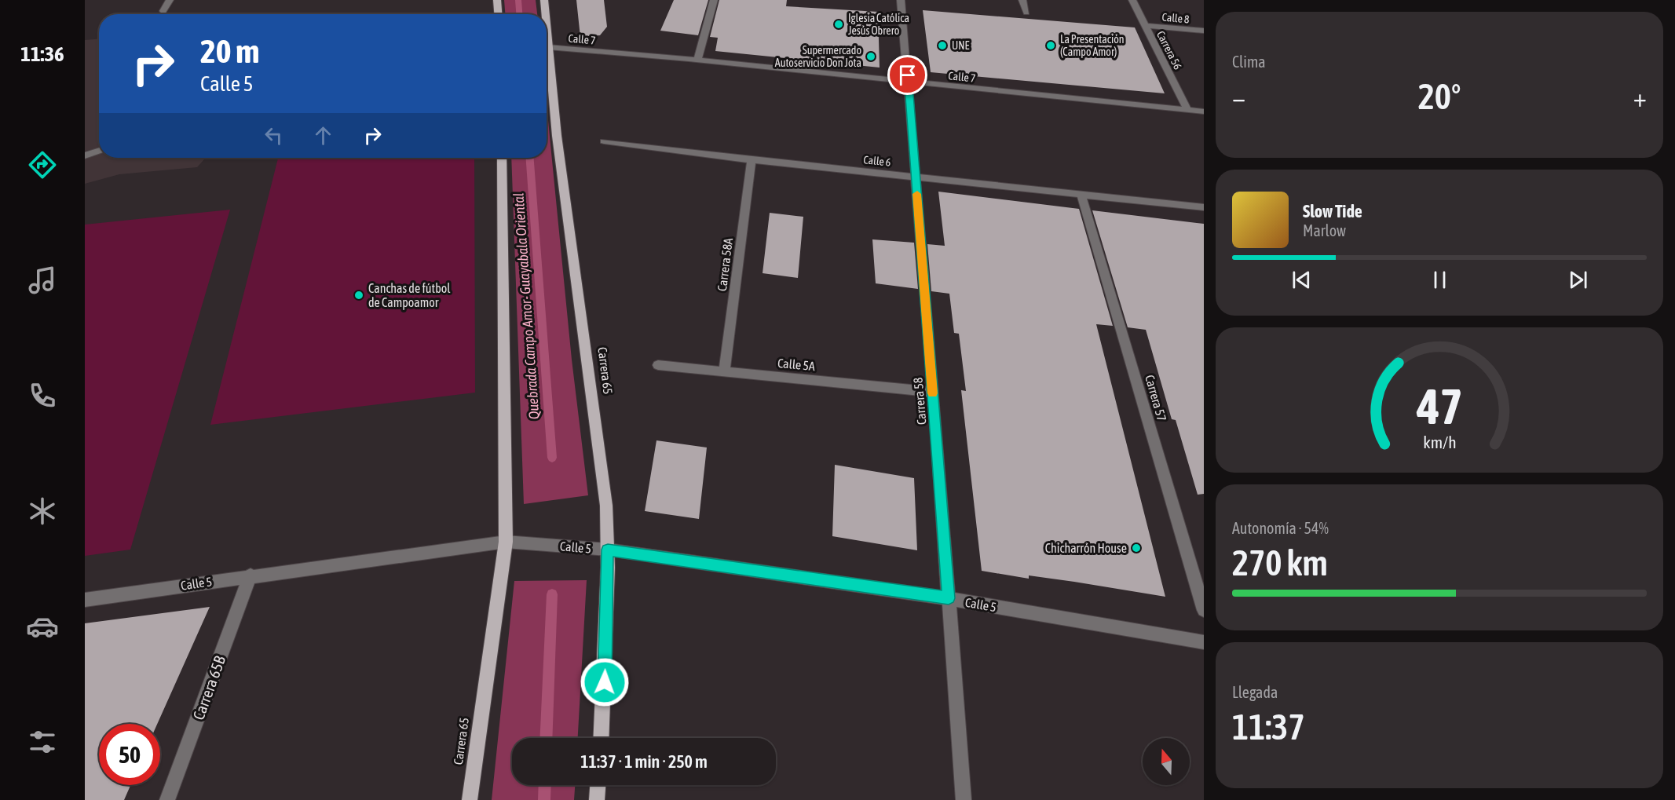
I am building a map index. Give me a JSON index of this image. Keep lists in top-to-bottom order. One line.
{"streets":{"main road":["Carrera 65"],"street":["Calle 8","Calle 7","Carrera 56","Calle 6","Carrera 58A","Calle 5A","Carrera 57","Carrera 58","Calle 5","Carrera 65B"]},"crossings":[["Calle 8","Carrera 56"],["Calle 7","Carrera 56"],["Calle 7","Carrera 65"],["Calle 7","Carrera 58"],["Calle 6","Carrera 58A"],["Calle 6","Carrera 57"],["Calle 6","Carrera 58"],["Carrera 58A","Calle 5A"],["Calle 5A","Carrera 58"],["Carrera 65","Calle 5"],["Carrera 58","Calle 5"],["Calle 5","Carrera 65B"]],"water":["Quebrada Campo Amor- Guayabala Oriental"],"places":["Iglesia Católica Jesús Obrero","UNE","La Presentación (Campo Amor)","Supermercado Autoservicio Don Jota","Canchas de fútbol de Campoamor","Chicharrón House"],"north":"top","page":{"tabs":"11:36","tile":["Clima",["Autonomía · 54%","270 km"],["Llegada","11:37"]],"turn":["20 m","Calle 5"],"heat":["−","20°","+"],"song":["Slow Tide","Marlow"],"limit":"50","trip":"11:37 · 1 min · 250 m","gauge":["47","km/h"]}}
